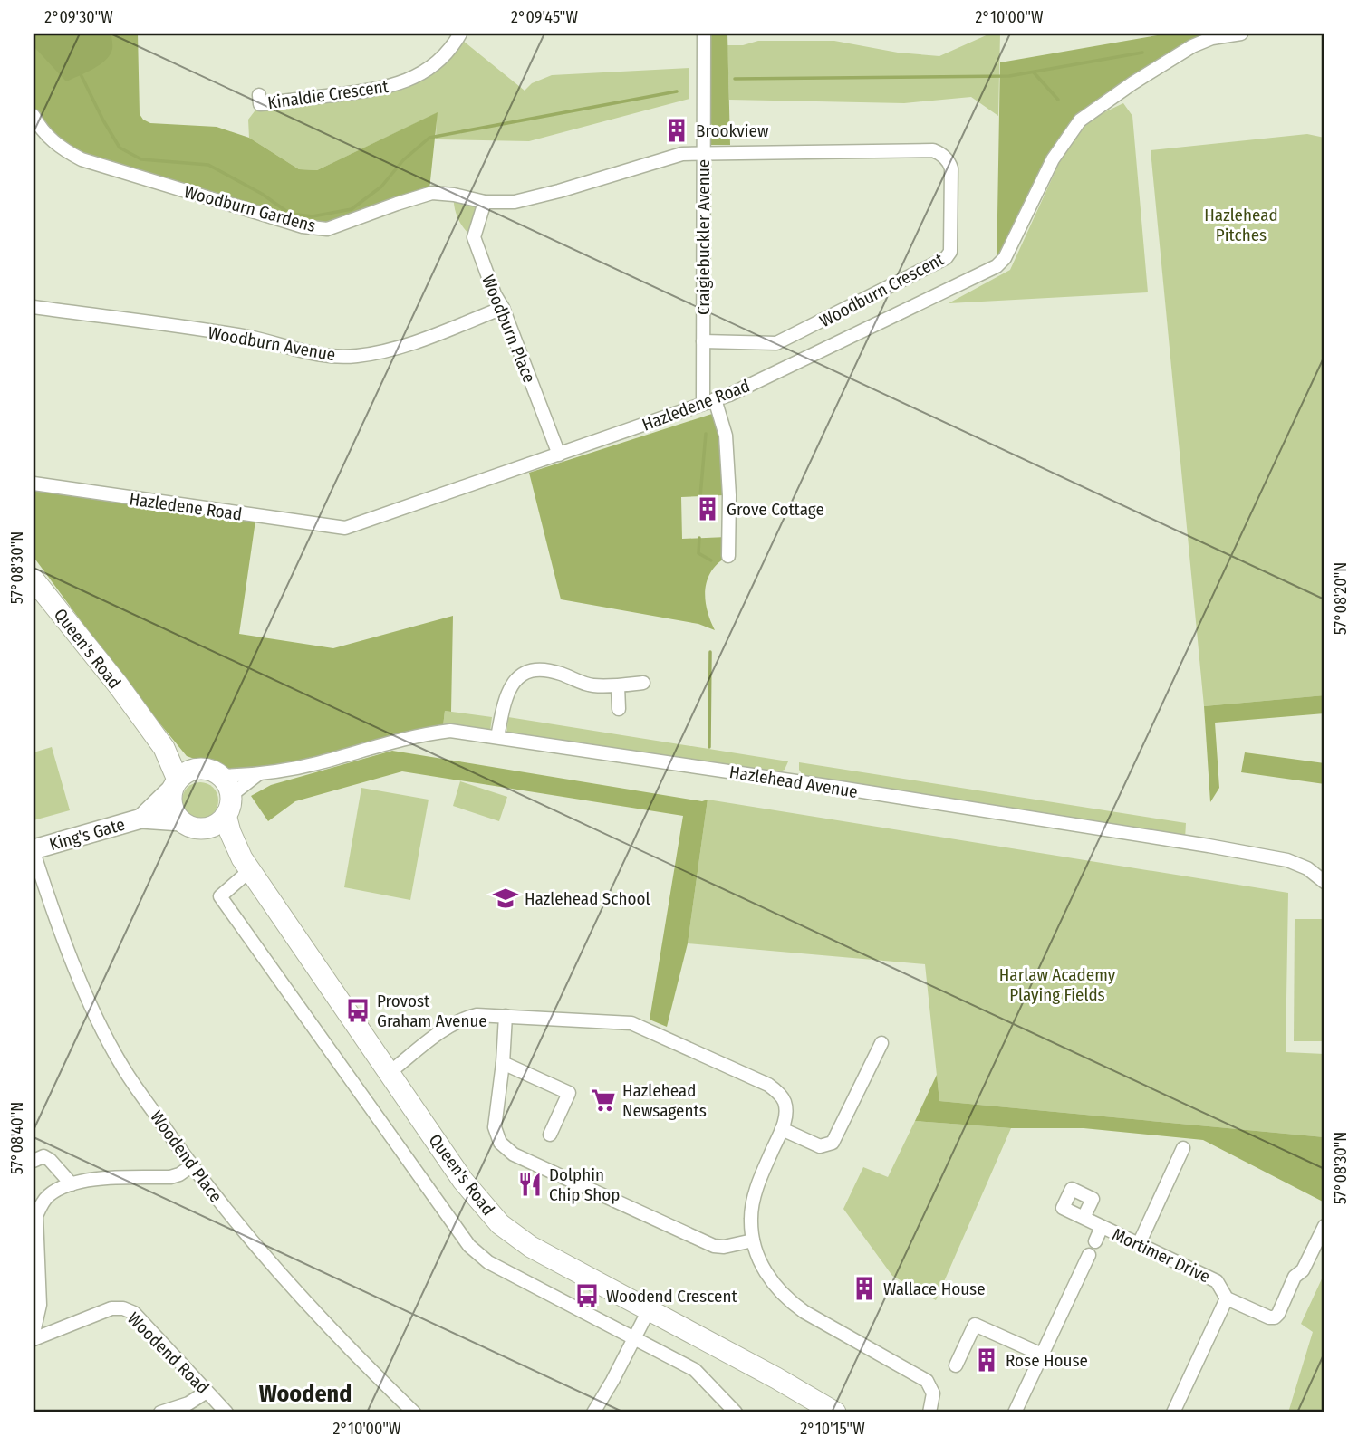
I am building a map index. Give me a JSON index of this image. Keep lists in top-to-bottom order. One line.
{"streets":{"main road":["Queen's Road"],"street":["Kinaldie Crescent","Woodburn Gardens","Craigiebuckler Avenue","Woodburn Crescent","Woodburn Place","Woodburn Avenue","Hazledene Road","Hazlehead Avenue","King's Gate","Woodend Place","Mortimer Drive","Woodend Road"]},"crossings":[["Woodburn Gardens","Craigiebuckler Avenue"],["Woodburn Gardens","Woodburn Crescent"],["Woodburn Gardens","Woodburn Place"],["Craigiebuckler Avenue","Woodburn Crescent"],["Craigiebuckler Avenue","Hazledene Road"],["Woodburn Place","Woodburn Avenue"],["Woodburn Place","Hazledene Road"],["Queen's Road","Hazlehead Avenue"],["Queen's Road","King's Gate"],["Hazlehead Avenue","King's Gate"],["King's Gate","Woodend Place"]],"districts":["Woodend"],"parks":["Hazlehead Pitches","Harlaw Academy Playing Fields"],"places":{"building":["Brookview","Grove Cottage","Wallace House","Rose House"],"school or university":["Hazlehead School"],"bus stop":["Provost Graham Avenue","Woodend Crescent"],"supermarket":["Hazlehead Newsagents"],"restaurant":["Dolphin Chip Shop"]},"coordinates":["2°09'30\"W","2°09'45\"W","2°10'00\"W","57°08'30\"N","57°08'20\"N","57°08'40\"N","2°10'15\"W"]}
